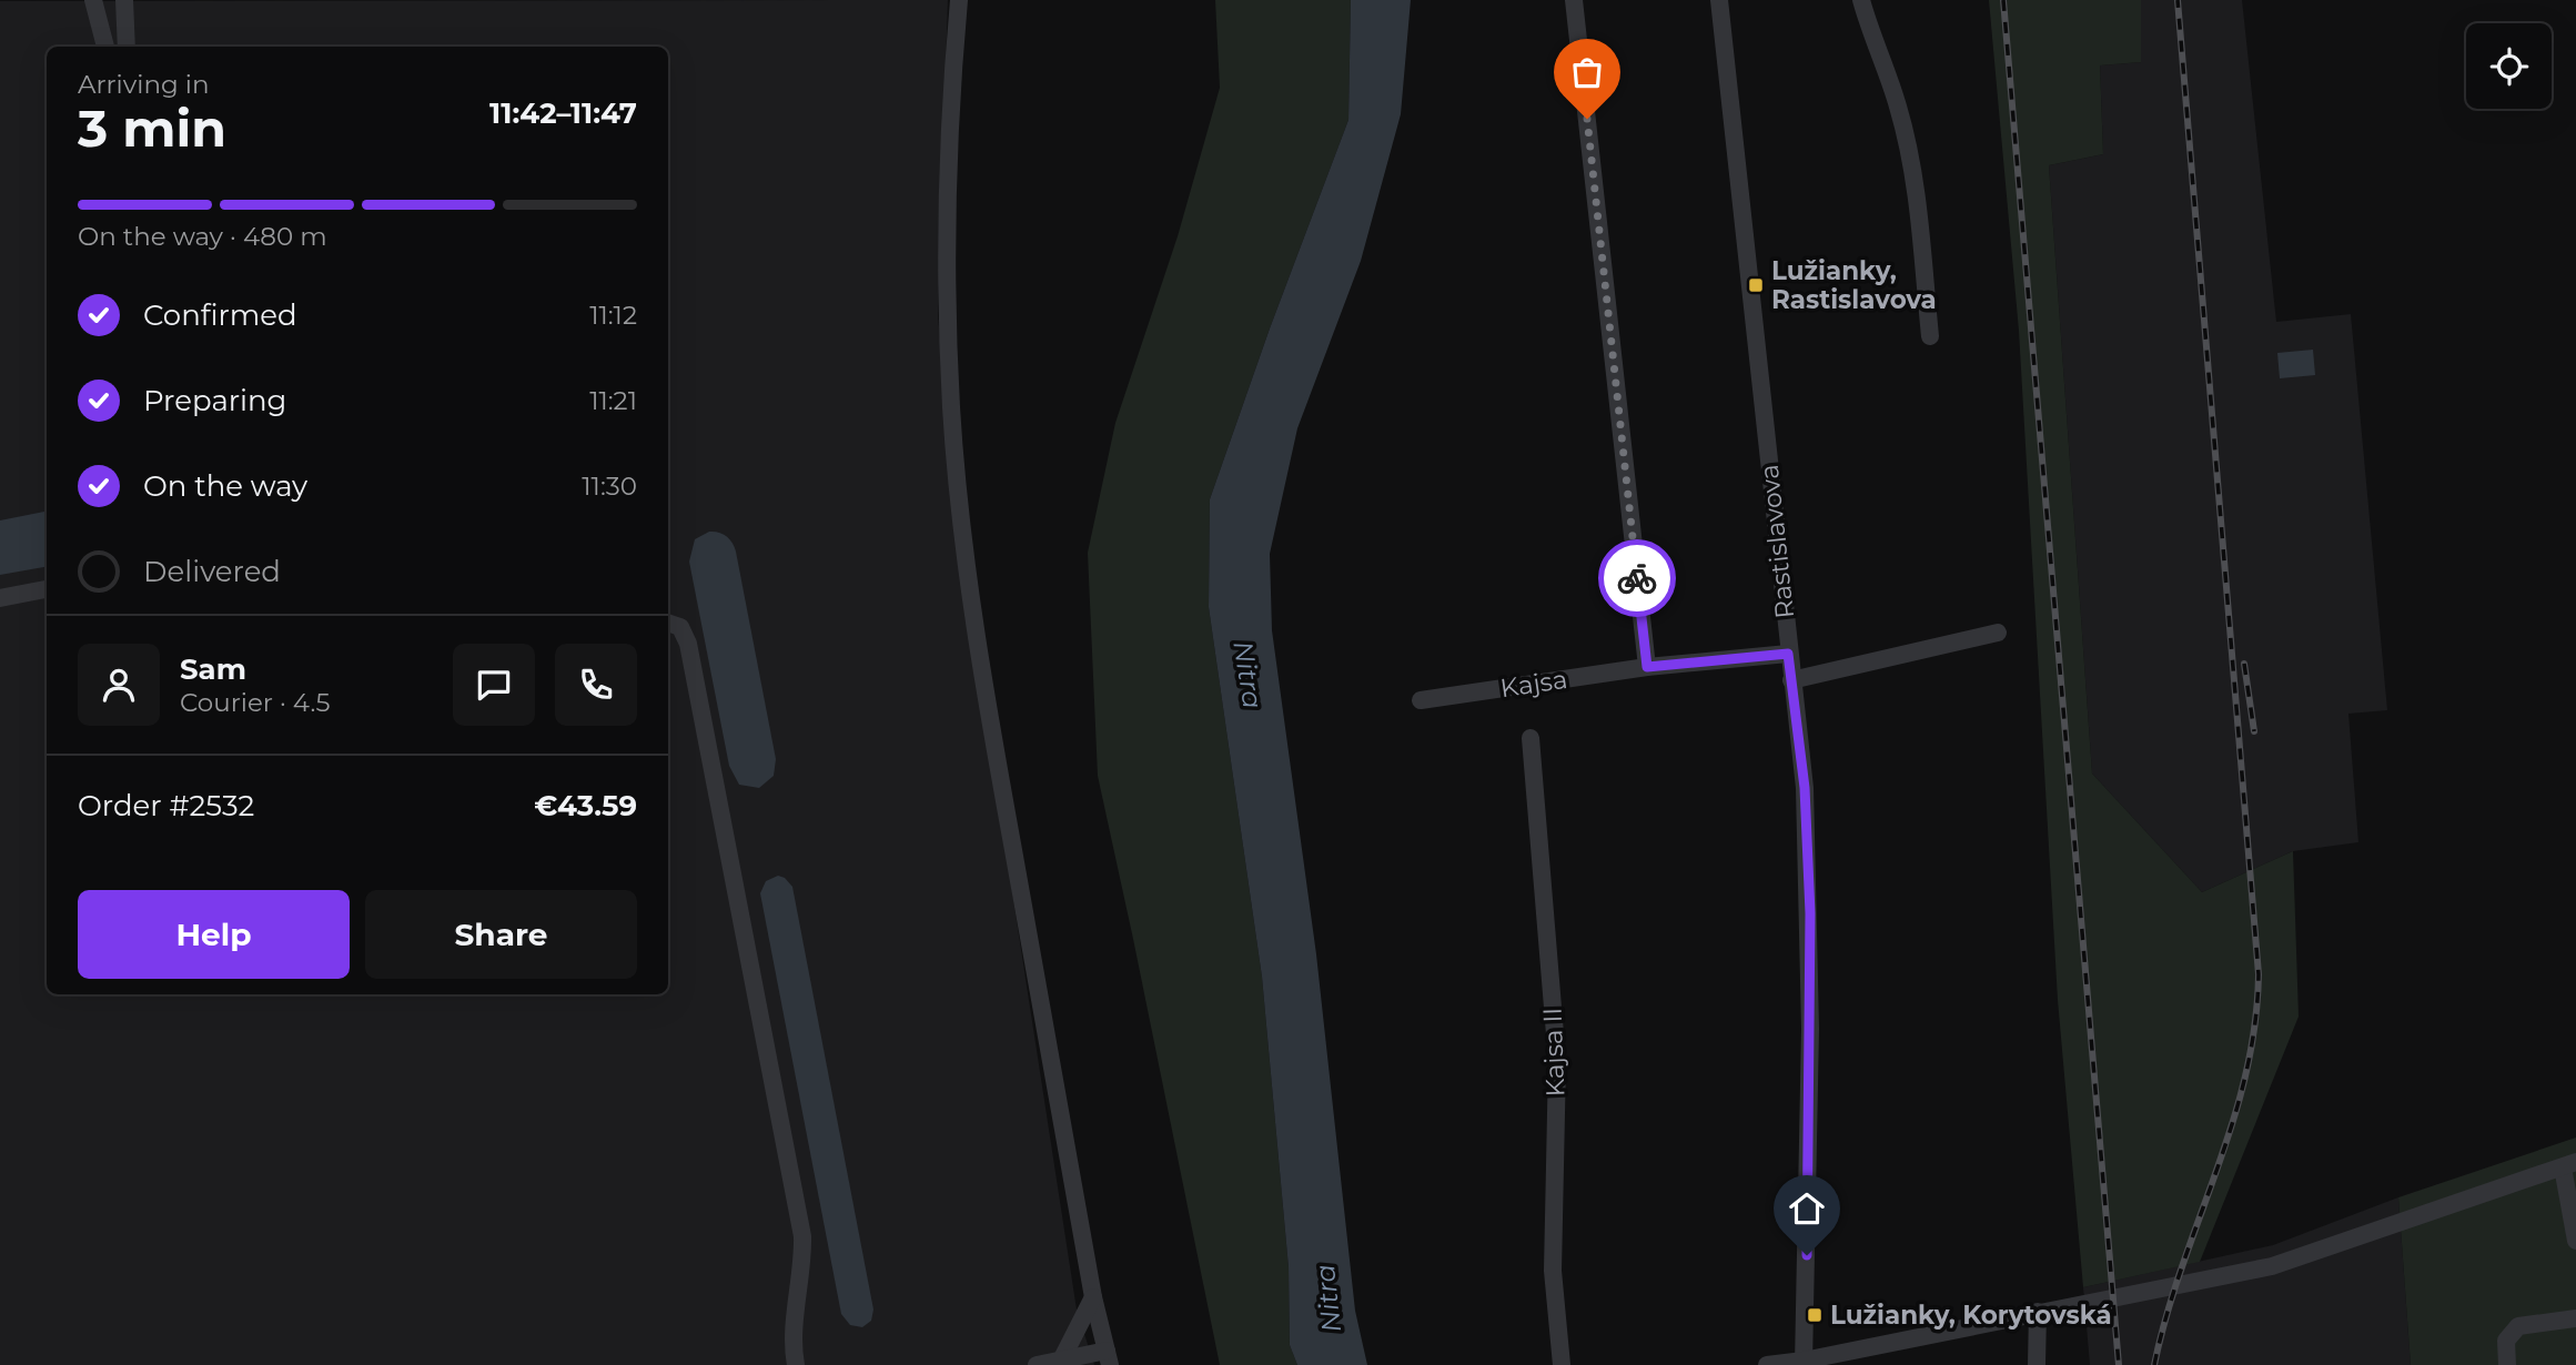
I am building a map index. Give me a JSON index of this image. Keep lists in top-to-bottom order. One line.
{"streets":{"street":["Rastislavova","Kajsa","Kajsa II"]},"crossings":[["Rastislavova","Kajsa"]],"water":["Nitra"],"places":{"transit":["Lužianky, Rastislavova","Lužianky, Korytovská"]},"page":{"heading":["3 min","Arriving in","11:42–11:47"],"panel":["Sam","Courier · 4.5","Order #2532","€43.59"],"bar":"On the way · 480 m","list":[["Confirmed","11:12"],["Preparing","11:21"],["On the way","11:30"],"Delivered"],"buttons":["Help","Share"]}}
